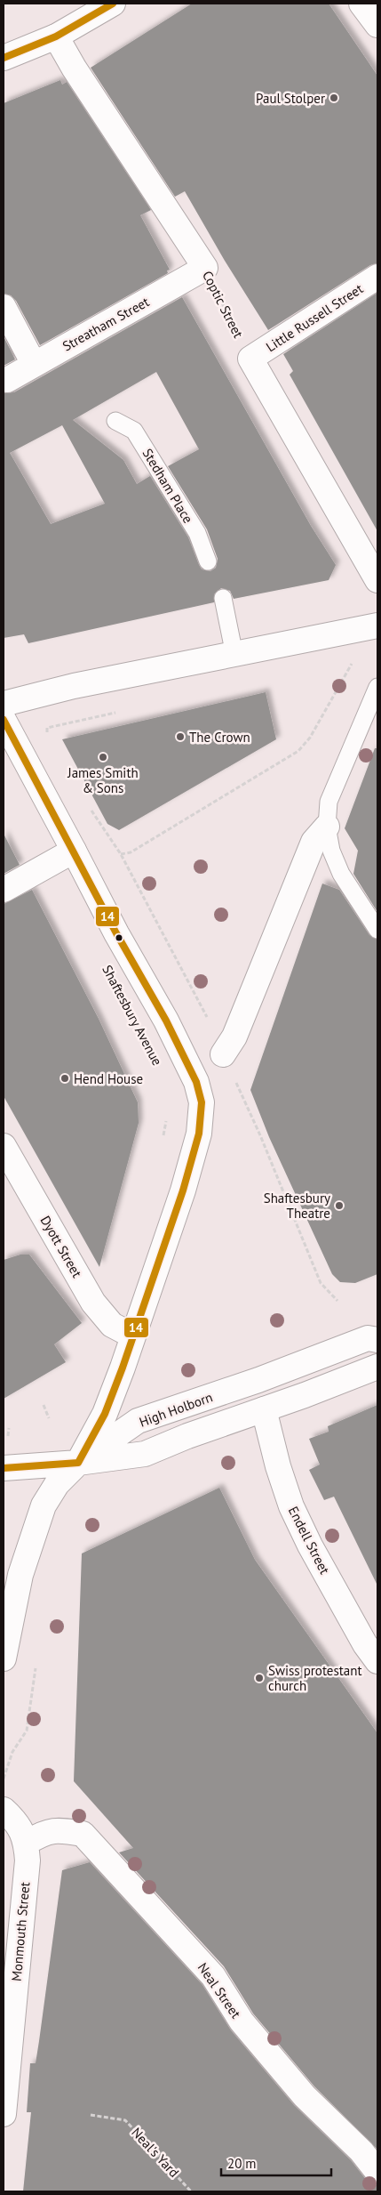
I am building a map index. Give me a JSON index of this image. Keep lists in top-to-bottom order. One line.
{"streets":{"street":["Coptic Street","Little Russell Street","Streatham Street","Shaftesbury Avenue","Dyott Street","High Holborn","Endell Street","Monmouth Street","Neal Street"],"lane":["Stedham Place"],"path":["Neal's Yard"]},"crossings":[["Coptic Street","Little Russell Street"],["Coptic Street","Streatham Street"],["Shaftesbury Avenue","Dyott Street"],["Shaftesbury Avenue","High Holborn"],["Monmouth Street","Neal Street"]],"places":["Paul Stolper","The Crown","James Smith & Sons","Hend House","Shaftesbury Theatre","Swiss protestant church"],"lines":["transit line 14"],"scale_bar":"20 m"}
